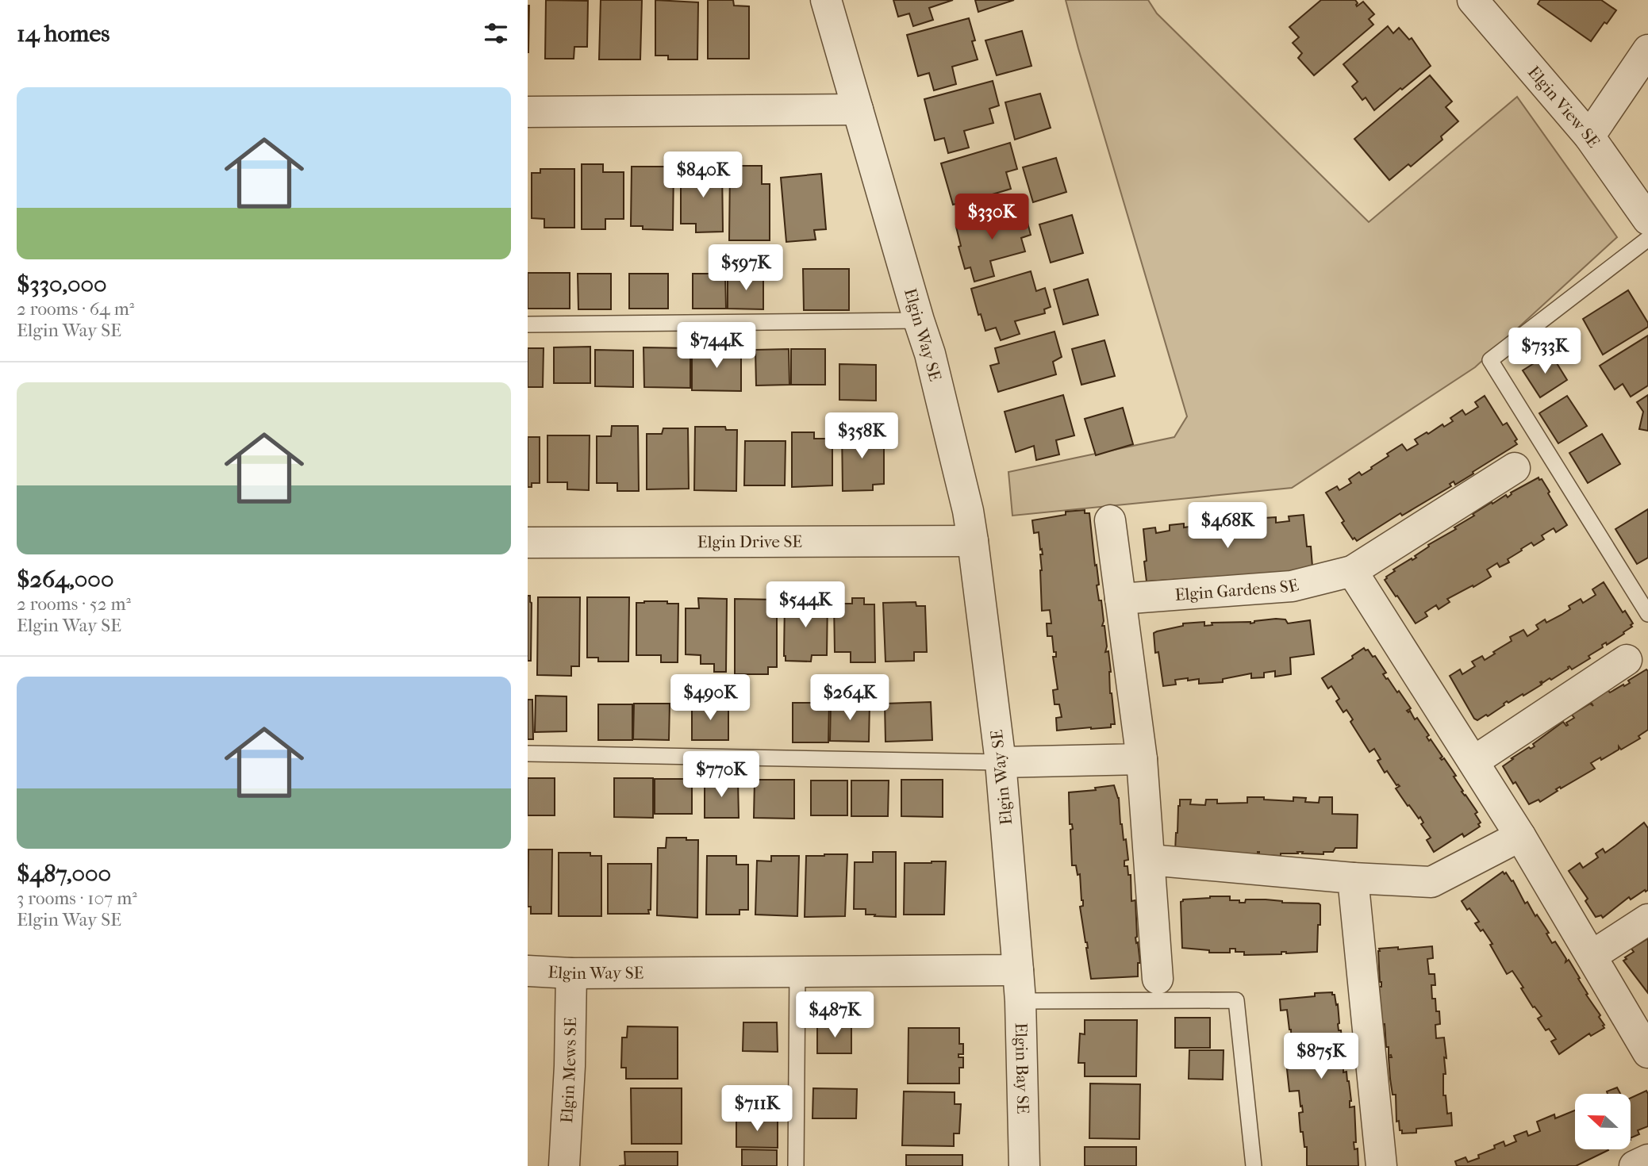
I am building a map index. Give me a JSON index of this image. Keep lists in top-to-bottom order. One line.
{"streets":{"street":["Elgin View SE","Elgin Way SE","Elgin Drive SE","Elgin Gardens SE","Elgin Bay SE","Elgin Mews SE"]},"crossings":[["Elgin Way SE","Elgin Drive SE"],["Elgin Way SE","Elgin Bay SE"],["Elgin Way SE","Elgin Mews SE"]],"north":"left","page":{"heading":"14 homes","list":[{"name":"$330,000","note":"2 rooms · 64 m² · Elgin Way SE"},{"name":"$264,000","note":"2 rooms · 52 m² · Elgin Way SE"},{"name":"$487,000","note":"3 rooms · 107 m² · Elgin Way SE"}],"price":["$840K","$330K","$597K","$744K","$733K","$358K","$468K","$544K","$490K","$264K","$770K","$487K","$875K","$711K"]}}
